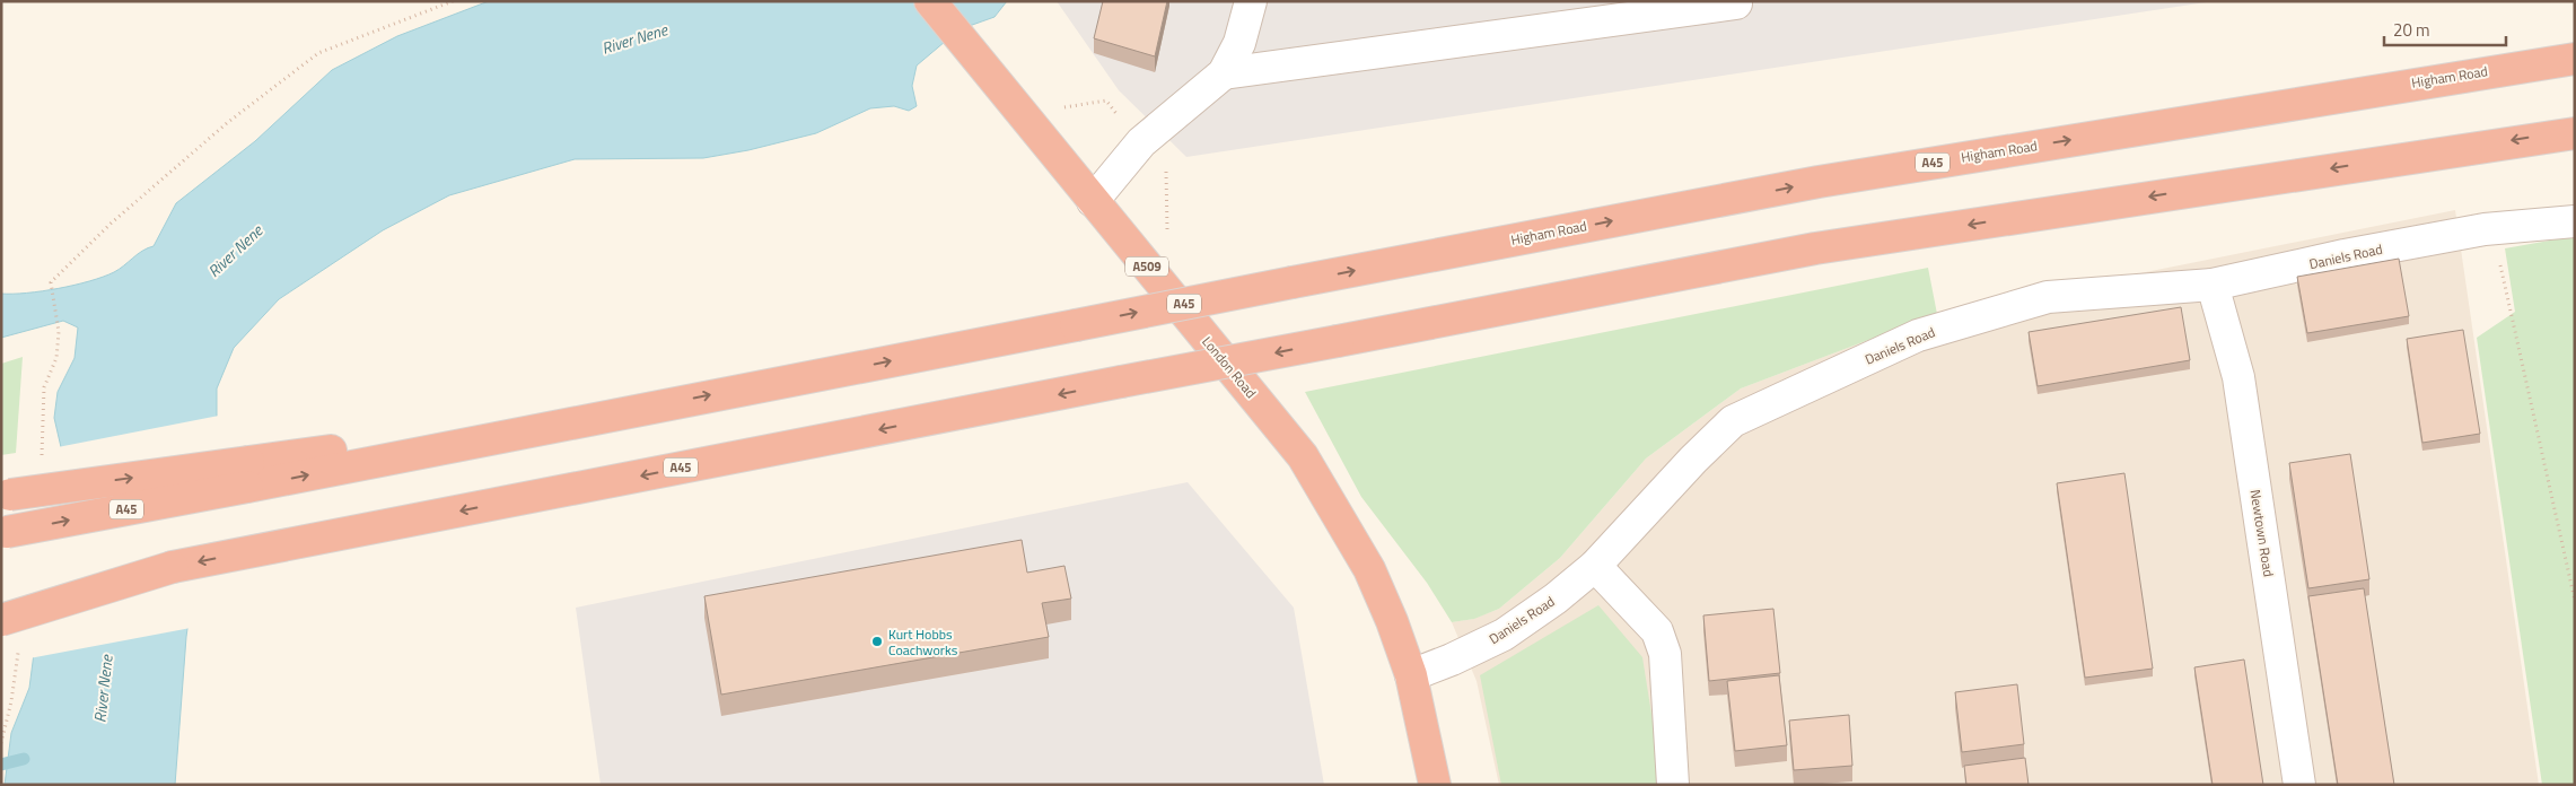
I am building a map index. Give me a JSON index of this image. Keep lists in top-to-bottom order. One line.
{"streets":{"highway":["Higham Road","A45","A509","London Road"],"street":["Daniels Road","Newtown Road"]},"crossings":[["Higham Road","A45"],["Daniels Road","London Road"],["Daniels Road","Newtown Road"]],"water":["River Nene"],"places":["Kurt Hobbs Coachworks"],"scale_bar":"20 m"}
